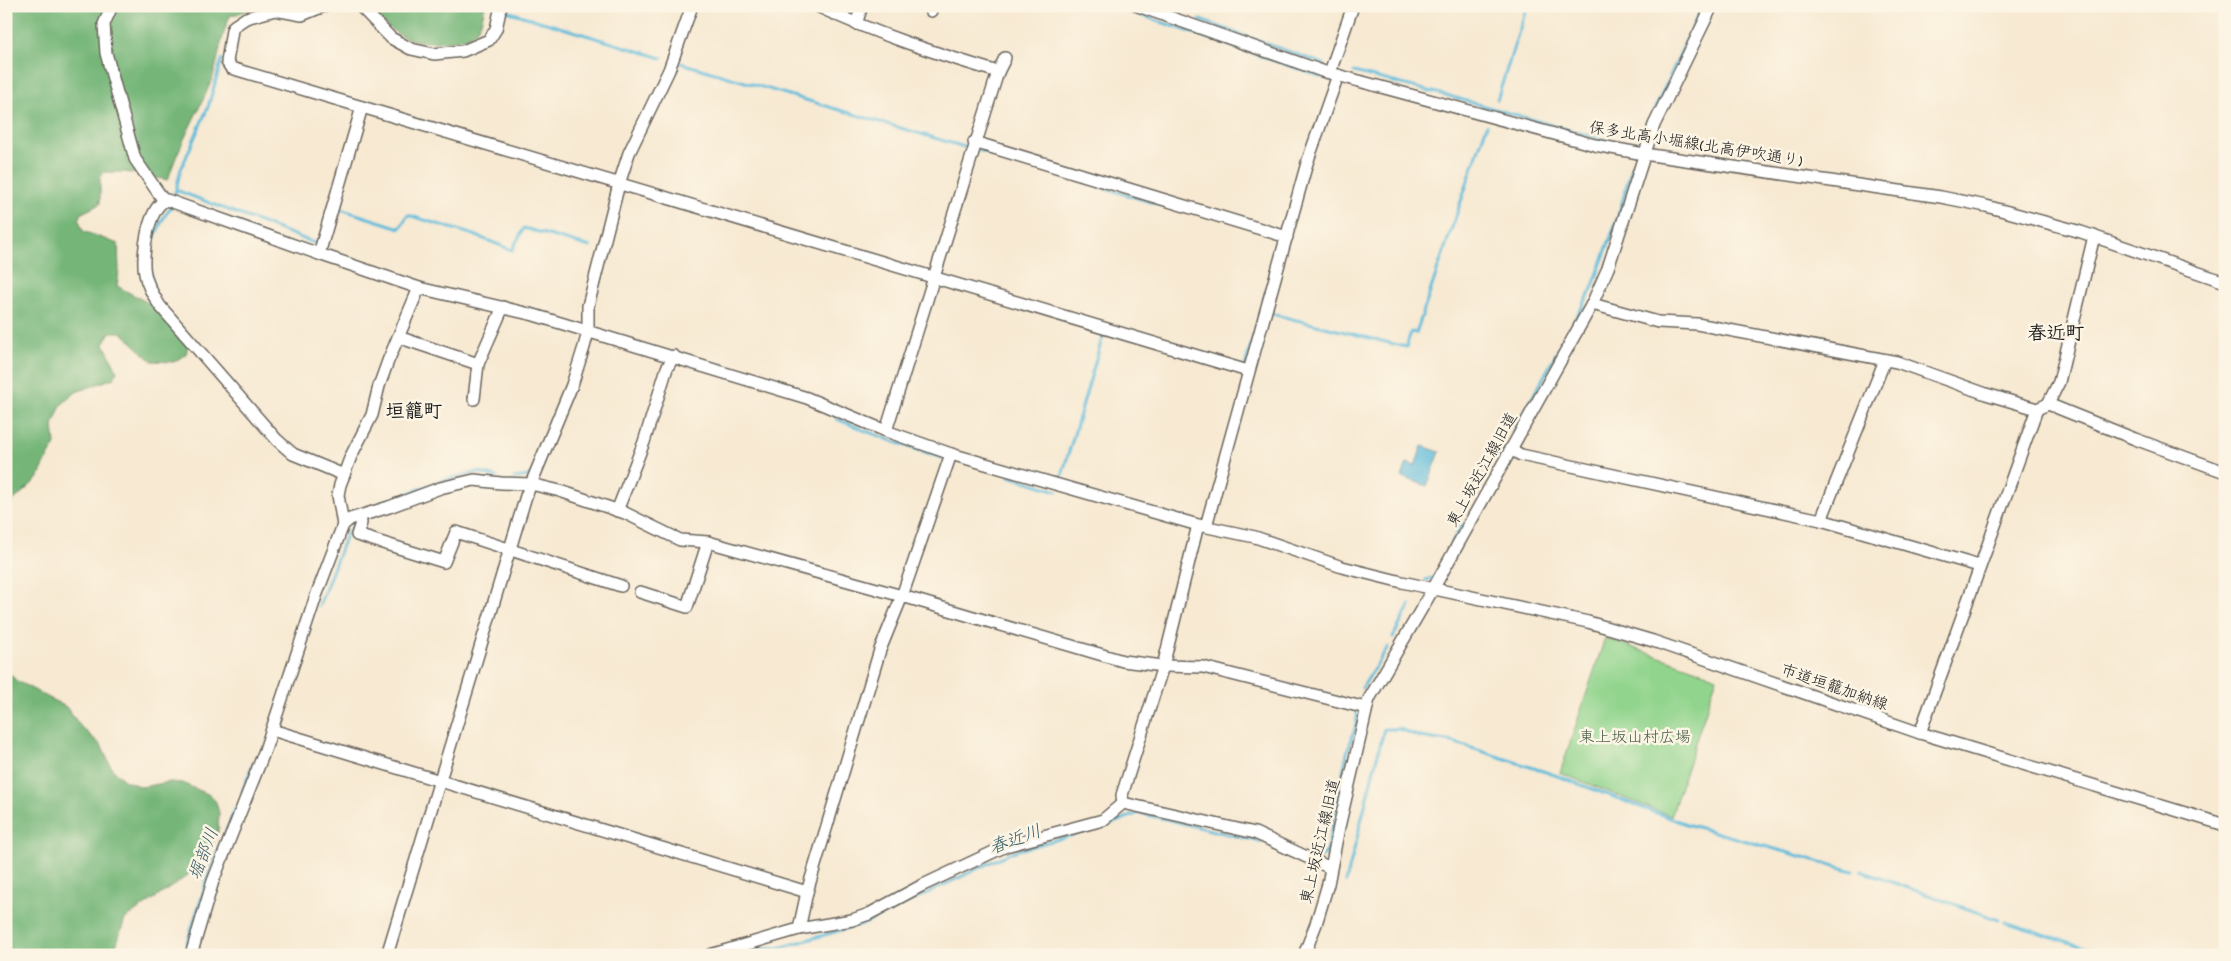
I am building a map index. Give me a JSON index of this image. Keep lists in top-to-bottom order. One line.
{"streets":{"street":["保多北高小堀線(北高伊吹通り)","東上坂近江線旧道","市道垣籠加納線"]},"crossings":[["保多北高小堀線(北高伊吹通り)","東上坂近江線旧道"],["東上坂近江線旧道","市道垣籠加納線"]],"districts":["春近町","垣籠町"],"water":["春近川","堀部川"],"parks":["東上坂山村広場"]}
